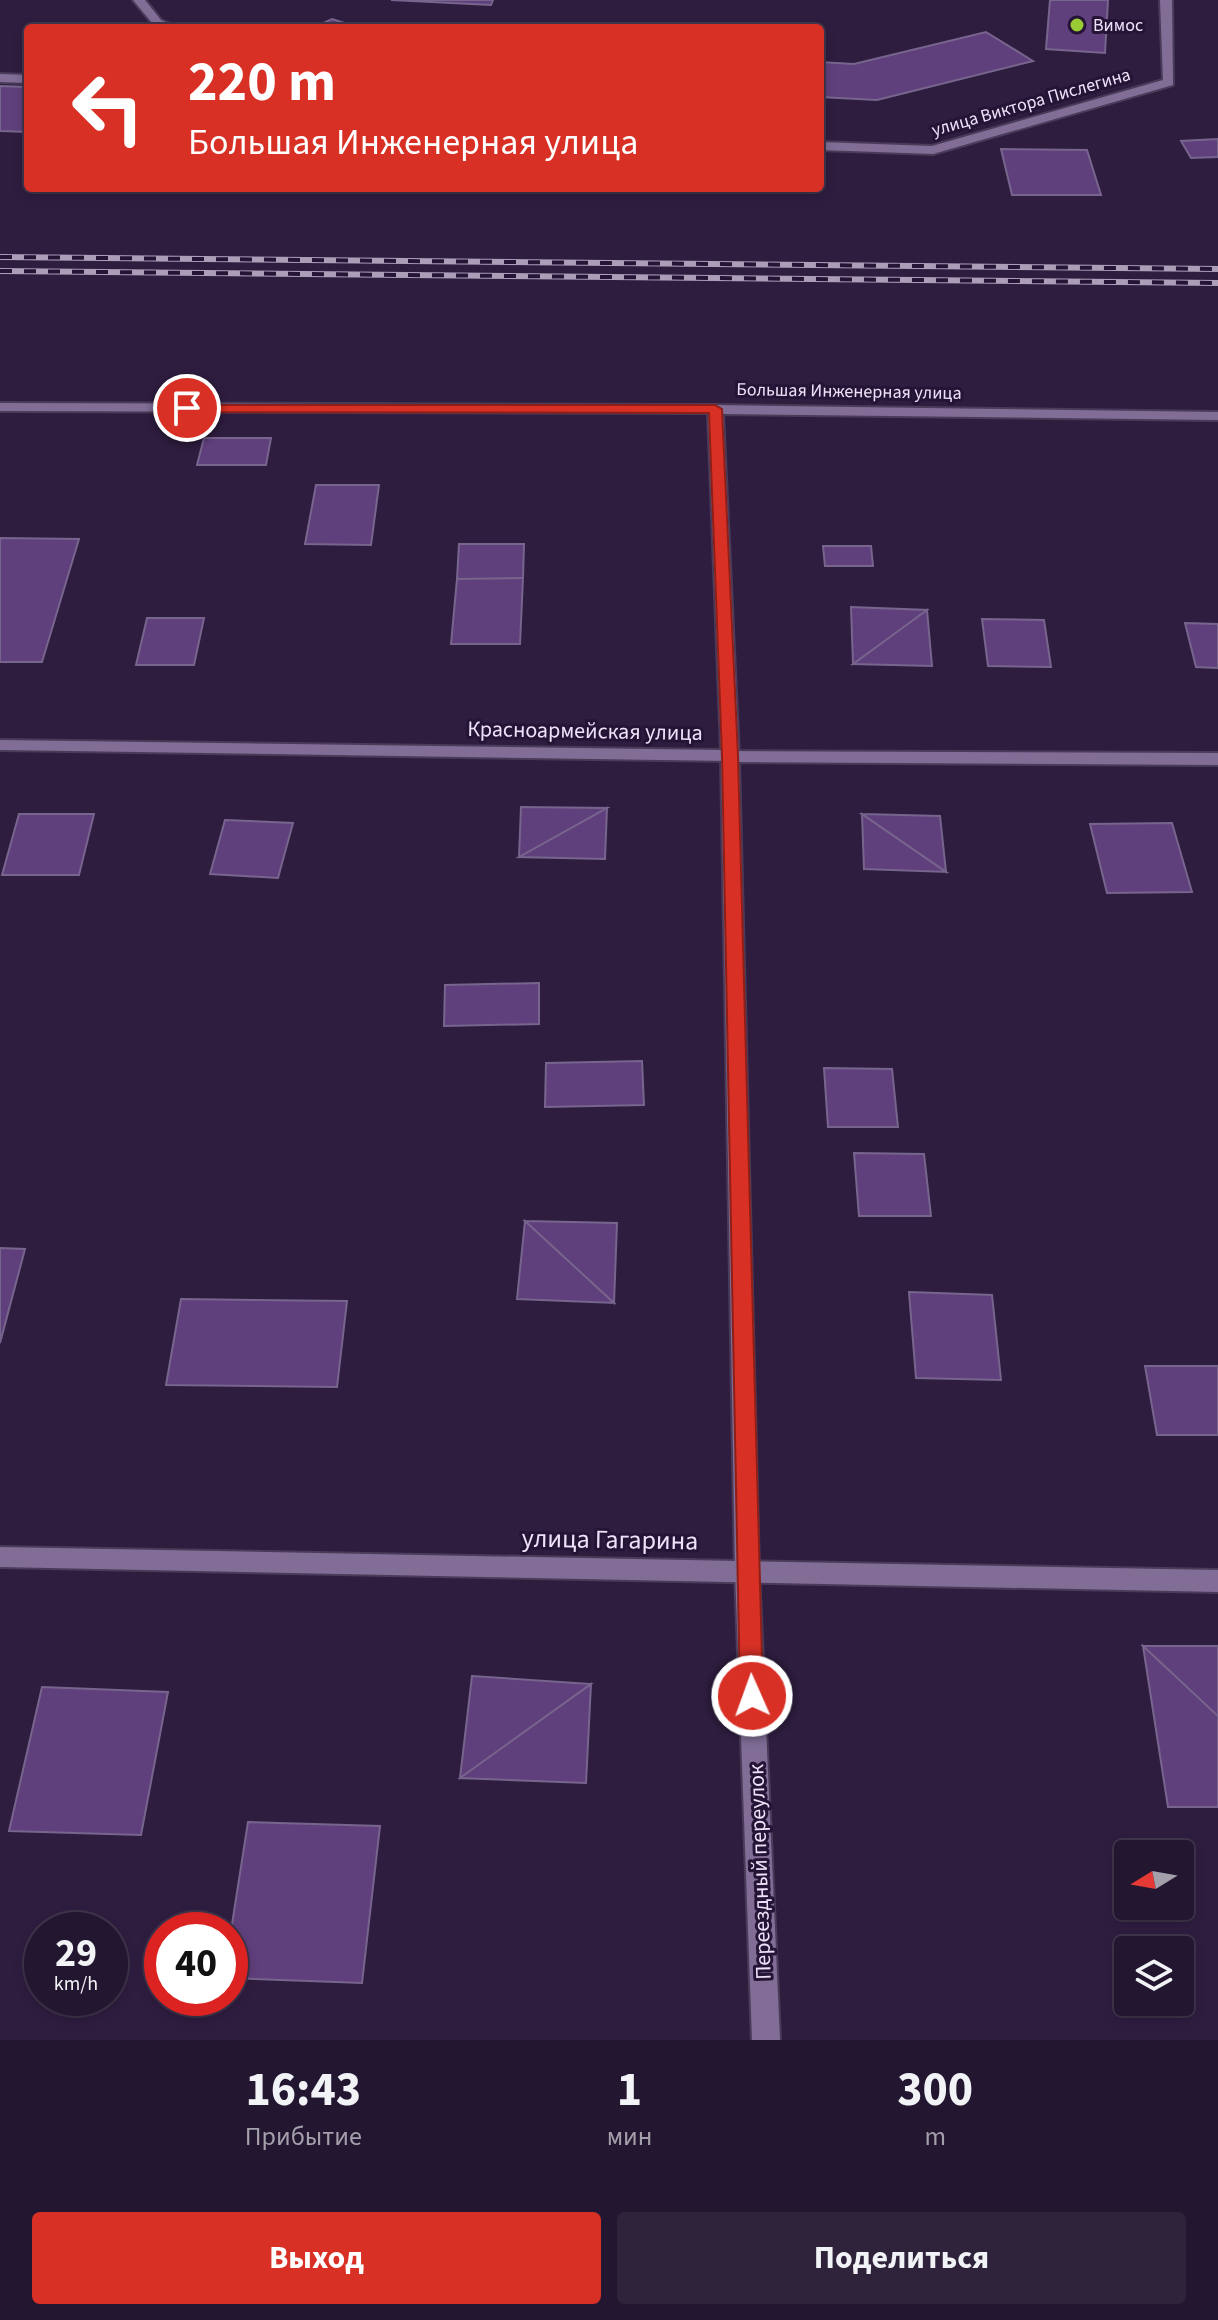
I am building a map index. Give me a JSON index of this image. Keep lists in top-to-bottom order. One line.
{"streets":{"street":["улица Виктора Пислегина","Большая Инженерная улица","Красноармейская улица","улица Гагарина","Переездный переулок"]},"crossings":[["Большая Инженерная улица","Переездный переулок"],["Красноармейская улица","Переездный переулок"],["улица Гагарина","Переездный переулок"]],"places":["Вимос"],"north":"left","page":{"turn":["220 m","Большая Инженерная улица"],"speed":"29 km/h","limit":"40","eta":["16:43","Прибытие","1","мин","300","m"],"buttons":["Выход","Поделиться"]}}
